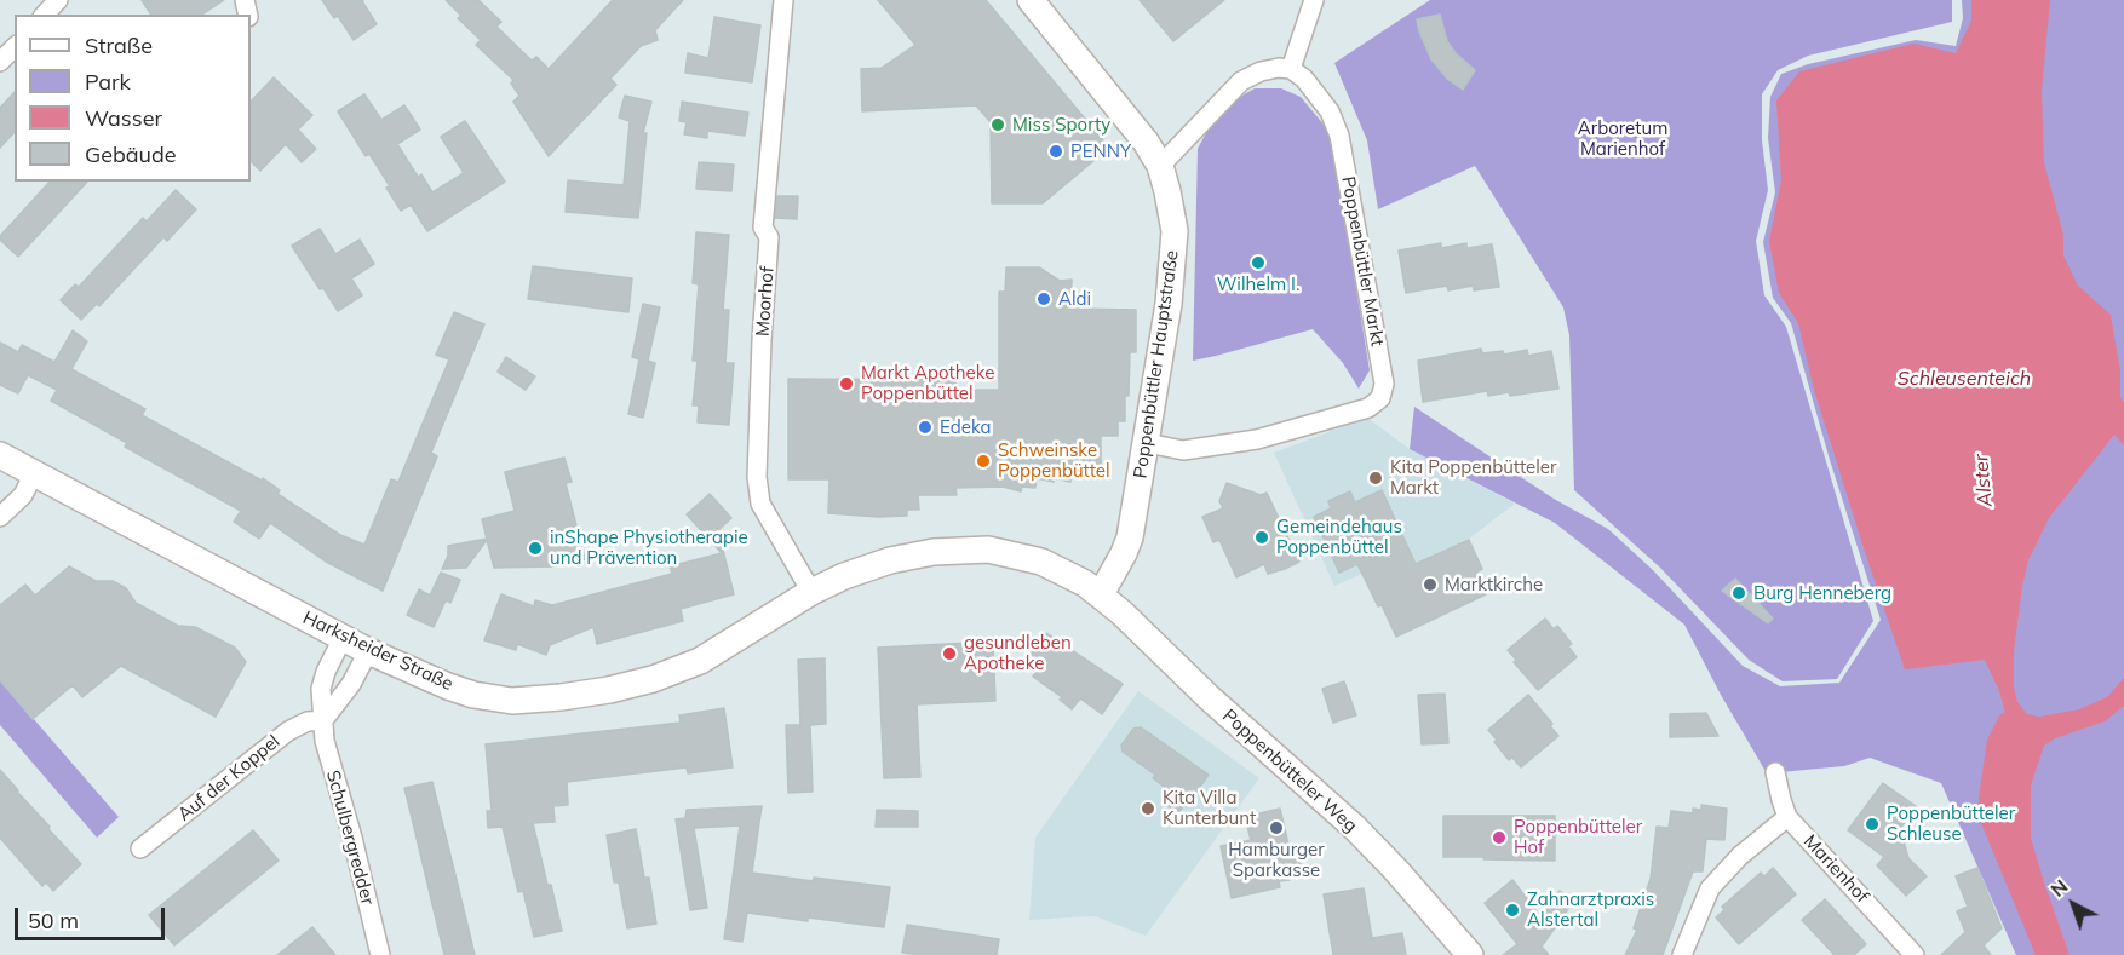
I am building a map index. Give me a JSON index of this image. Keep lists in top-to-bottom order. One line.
{"streets":{"main road":["Poppenbüttler Hauptstraße","Harksheider Straße","Poppenbütteler Weg"],"street":["Poppenbüttler Markt","Moorhof","Auf der Koppel","Schulbergredder","Marienhof"]},"crossings":[["Poppenbüttler Markt","Poppenbüttler Hauptstraße"],["Moorhof","Harksheider Straße"],["Poppenbüttler Hauptstraße","Harksheider Straße"],["Poppenbüttler Hauptstraße","Poppenbütteler Weg"],["Harksheider Straße","Poppenbütteler Weg"],["Harksheider Straße","Schulbergredder"],["Auf der Koppel","Schulbergredder"]],"water":["Schleusenteich","Alster"],"parks":["Arboretum Marienhof"],"places":["Miss Sporty","PENNY","Wilhelm I.","Aldi","Markt Apotheke Poppenbüttel","Edeka","Schweinske Poppenbüttel","Kita Poppenbütteler Markt","Gemeindehaus Poppenbüttel","inShape Physiotherapie und Prävention","Marktkirche","Burg Henneberg","gesundleben Apotheke","Kita Villa Kunterbunt","Poppenbütteler Schleuse","Hamburger Sparkasse","Poppenbütteler Hof","Zahnarztpraxis Alstertal"],"legend":["Straße","Park","Wasser","Gebäude"],"scale_bar":"50 m","north":"top left"}
